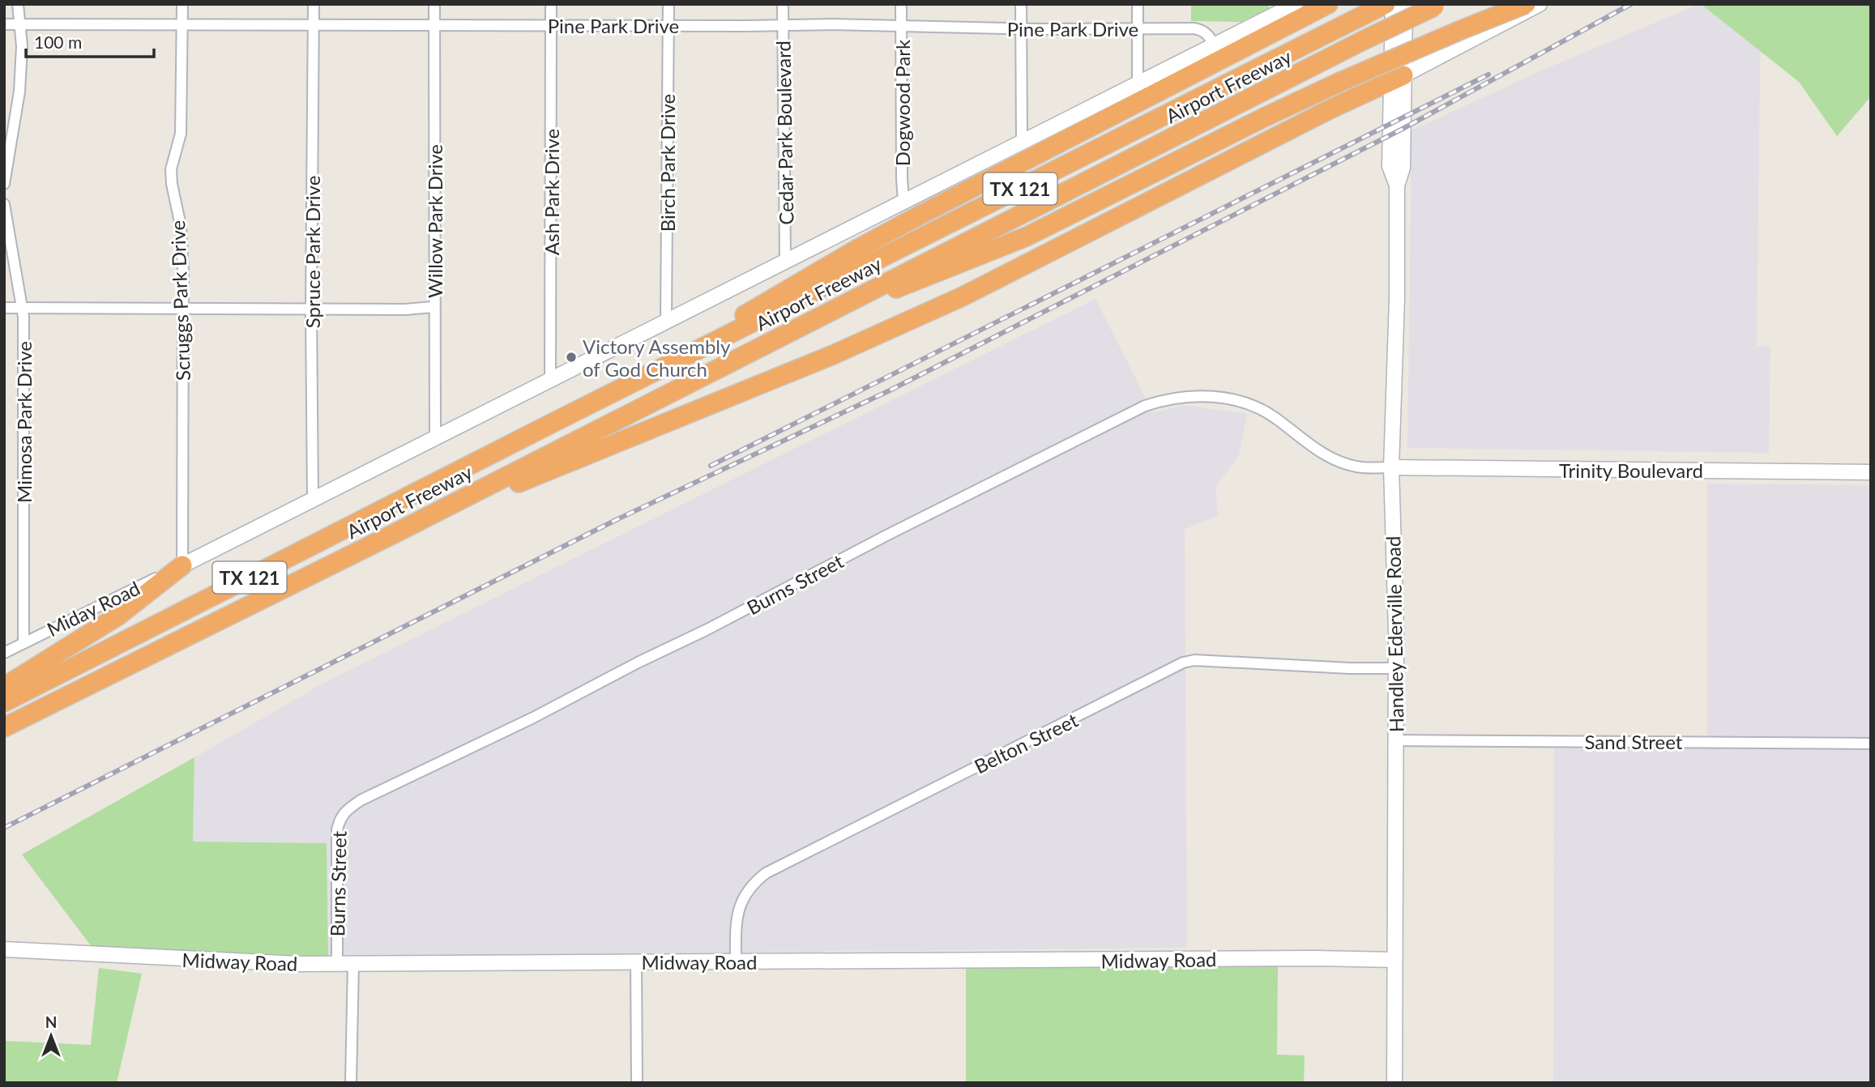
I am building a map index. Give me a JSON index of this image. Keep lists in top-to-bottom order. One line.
{"streets":{"highway":["Airport Freeway","TX 121"],"main road":["Trinity Boulevard","Handley Ederville Road","Midway Road"],"street":["Pine Park Drive","Dogwood Park","Cedar Park Boulevard","Birch Park Drive","Ash Park Drive","Willow Park Drive","Spruce Park Drive","Scruggs Park Drive","Mimosa Park Drive","Burns Street","Miday Road","Sand Street","Belton Street"]},"crossings":[["Pine Park Drive","Dogwood Park"],["Pine Park Drive","Cedar Park Boulevard"],["Pine Park Drive","Birch Park Drive"],["Pine Park Drive","Ash Park Drive"],["Pine Park Drive","Willow Park Drive"],["Pine Park Drive","Spruce Park Drive"],["Pine Park Drive","Scruggs Park Drive"],["Scruggs Park Drive","Miday Road"],["Mimosa Park Drive","Miday Road"],["Trinity Boulevard","Burns Street"],["Trinity Boulevard","Handley Ederville Road"],["Burns Street","Handley Ederville Road"],["Burns Street","Midway Road"],["Handley Ederville Road","Sand Street"],["Handley Ederville Road","Belton Street"],["Handley Ederville Road","Midway Road"],["Belton Street","Midway Road"]],"places":["Victory Assembly of God Church"],"scale_bar":"100 m","north":"top"}
